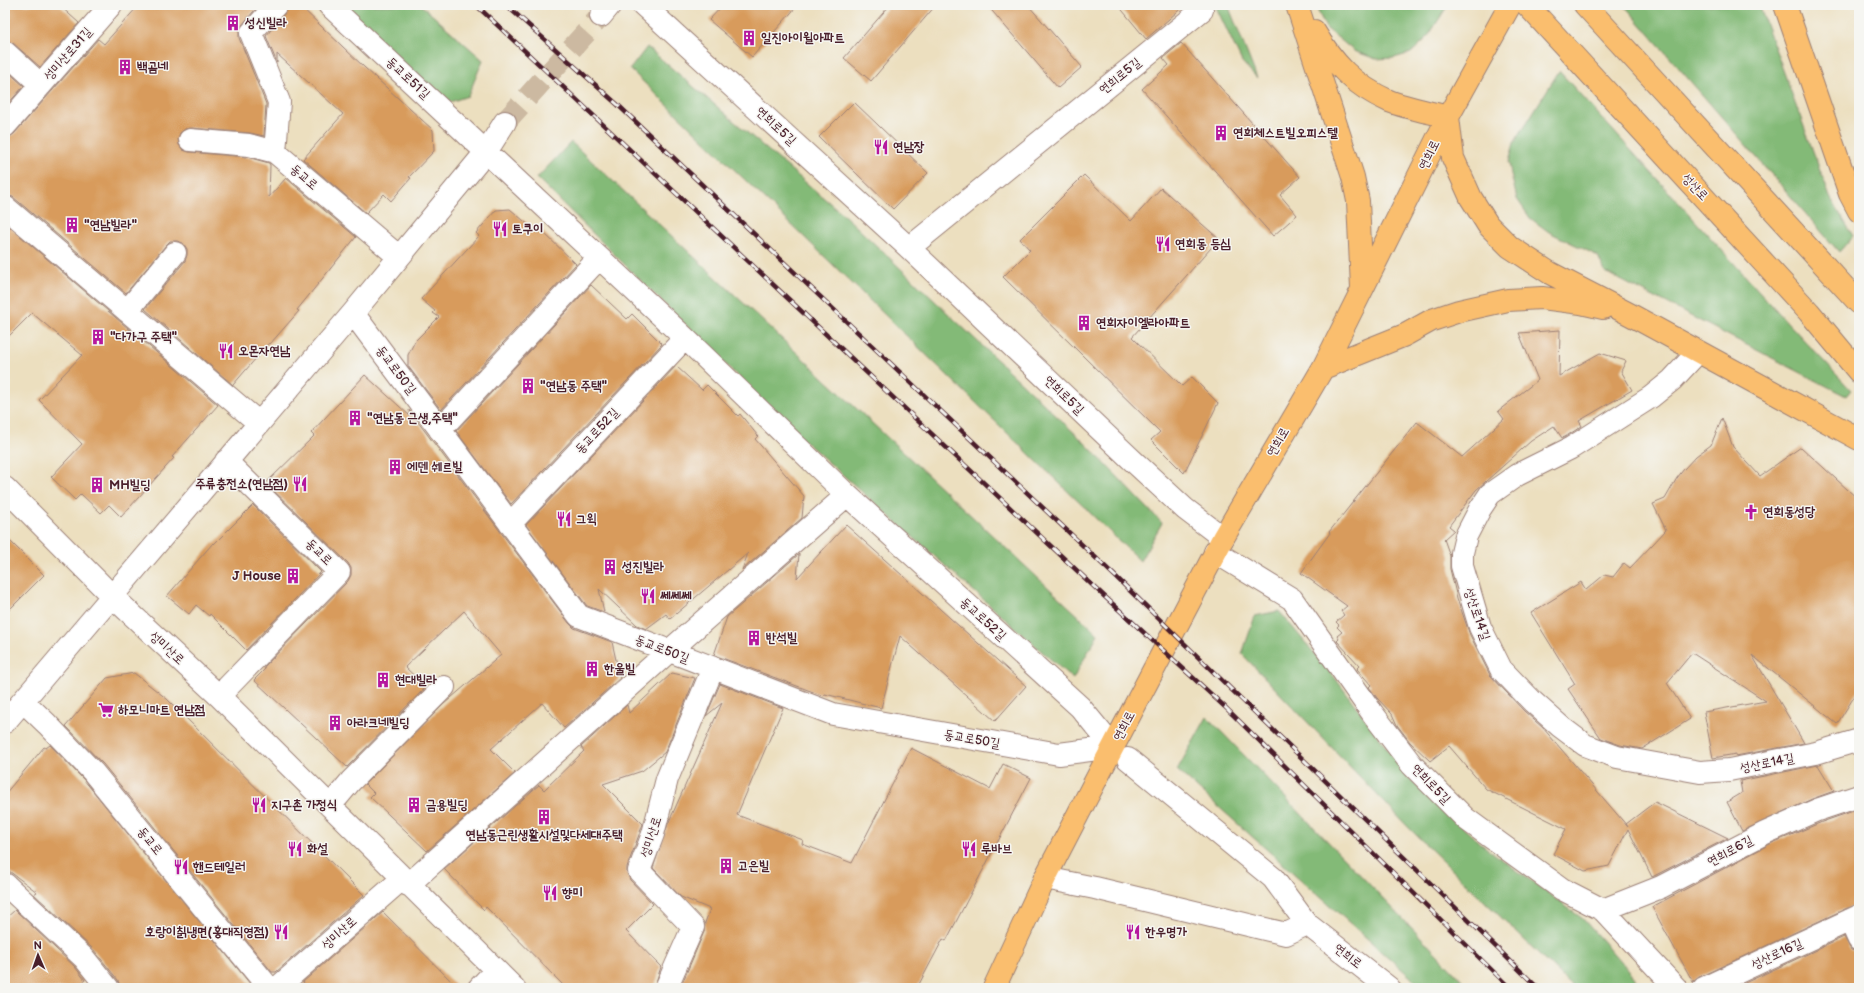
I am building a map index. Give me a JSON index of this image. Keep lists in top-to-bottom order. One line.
{"streets":{"main road":["연희로","성산로"],"street":["성미산로31길","연희로5길","동교로51길","동교로","동교로50길","동교로52길","성산로14길","성미산로","연희로6길","성산로16길"]},"crossings":[["연희로5길","연희로"],["연희로5길","연희로6길"],["동교로51길","동교로52길"],["연희로","동교로50길"],["연희로","동교로52길"],["동교로","성미산로"],["동교로50길","동교로52길"],["동교로50길","성미산로"]],"places":{"building":["성신빌라","일진아이윌아파트","백곰네","연희체스트빌오피스텔","\"연남빌라\"","연희자이엘라아파트","\"다가구 주택\"","\"연남동 주택\"","\"연남동 근생,주택\"","에덴 쉐르빌","MH빌딩","성진빌라","J House","반석빌","한울빌","현대빌라","아라크네빌딩","금용빌딩","연남동근린생활시설및다세대주택","고은빌"],"restaurant":["연남장","토쿠이","연희동 등심","오몬자연남","주류충전소(연남점)","그윅","쎄쎄쎄","지구촌 가정식","화설","루바브","핸드테일러","향미","호랑이칡냉면(홍대직영점)","한우명가"],"church":["연희동성당"],"supermarket":["하모니마트 연남점"]},"north":"top"}
